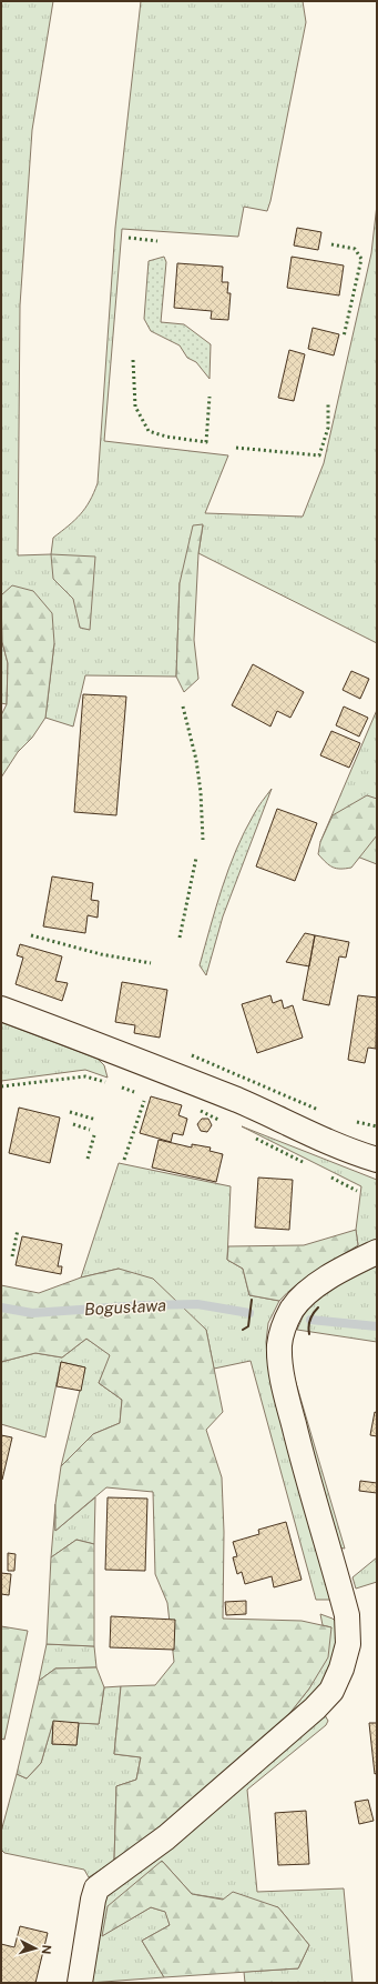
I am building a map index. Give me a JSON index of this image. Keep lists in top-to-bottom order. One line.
{"water":["Bogusława"],"north":"right"}
